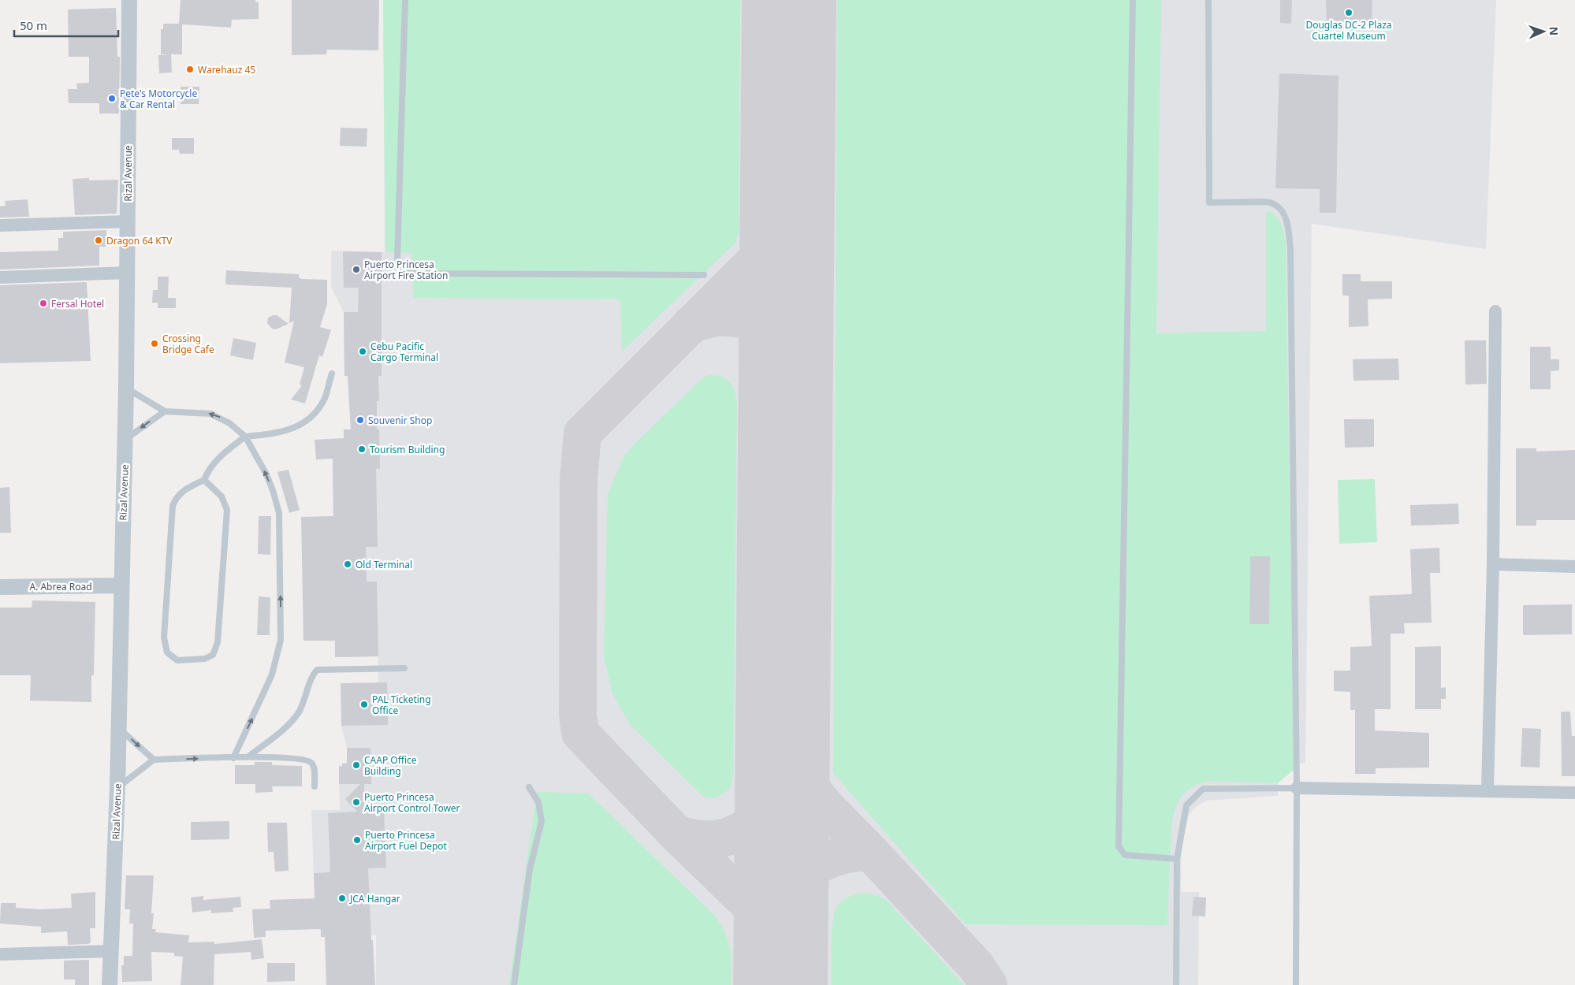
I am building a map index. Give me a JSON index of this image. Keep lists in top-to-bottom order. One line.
{"streets":{"street":["Rizal Avenue","A. Abrea Road"]},"crossings":[["Rizal Avenue","A. Abrea Road"]],"places":["Douglas DC-2 Plaza Cuartel Museum","Warehauz 45","Pete's Motorcycle & Car Rental","Dragon 64 KTV","Puerto Princesa Airport Fire Station","Fersal Hotel","Crossing Bridge Cafe","Cebu Pacific Cargo Terminal","Souvenir Shop","Tourism Building","Old Terminal","PAL Ticketing Office","CAAP Office Building","Puerto Princesa Airport Control Tower","Puerto Princesa Airport Fuel Depot","JCA Hangar"],"scale_bar":"50 m","north":"right"}
